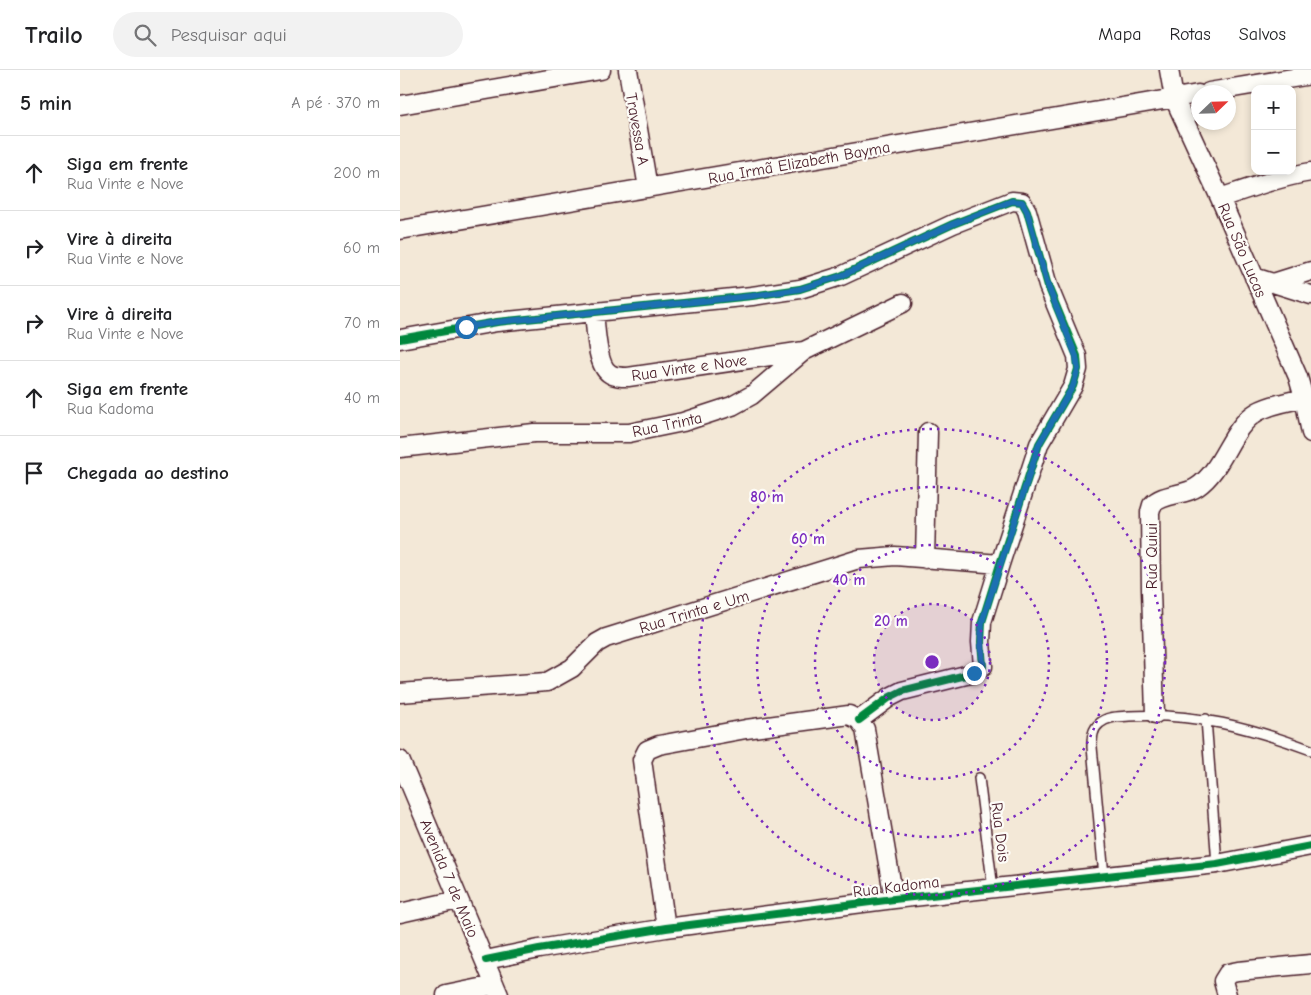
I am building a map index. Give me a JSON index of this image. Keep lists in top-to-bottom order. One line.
{"streets":{"street":["Travessa A","Rua Irmã Elizabeth Bayma","Rua São Lucas","Rua Vinte e Nove","Rua Trinta","Rua Quiui","Rua Trinta e Um","Avenida 7 de Maio","Rua Kadoma"],"lane":["Rua Dois"]},"crossings":[["Travessa A","Rua Irmã Elizabeth Bayma"],["Rua Irmã Elizabeth Bayma","Rua São Lucas"],["Rua São Lucas","Rua Quiui"],["Rua Vinte e Nove","Rua Trinta"],["Rua Dois","Rua Kadoma"],["Avenida 7 de Maio","Rua Kadoma"]],"north":"top right","page":{"header":"Trailo","search":"Pesquisar aqui","nav":["Mapa","Rotas","Salvos"],"heading":["5 min","A pé · 370 m"],"map_buttons":["+","−"],"list":[["Siga em frente","Rua Vinte e Nove","200 m"],["Vire à direita","Rua Vinte e Nove","60 m"],["Vire à direita","Rua Vinte e Nove","70 m"],["Siga em frente","Rua Kadoma","40 m"],"Chegada ao destino"]},"rings":["80 m","60 m","40 m","20 m"]}
